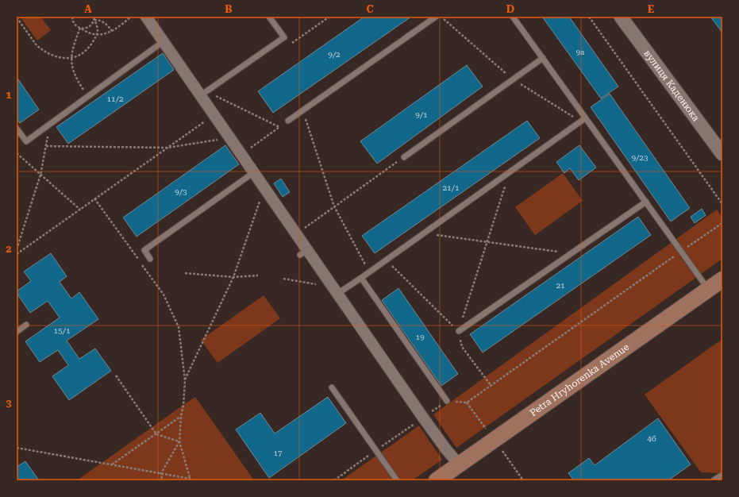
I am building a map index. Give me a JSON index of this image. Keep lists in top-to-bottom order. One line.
{"streets":{"main road":["Petra Hryhorenka Аvenue"],"street":["вулиця Каденюка"]},"house_numbers":["9а","9/2","11/2","9/1","9/23","21/1","9/3","21","15/1","19","4б","17"],"grid":{"columns":["A","B","C","D","E"],"rows":["1","2","3"]}}
